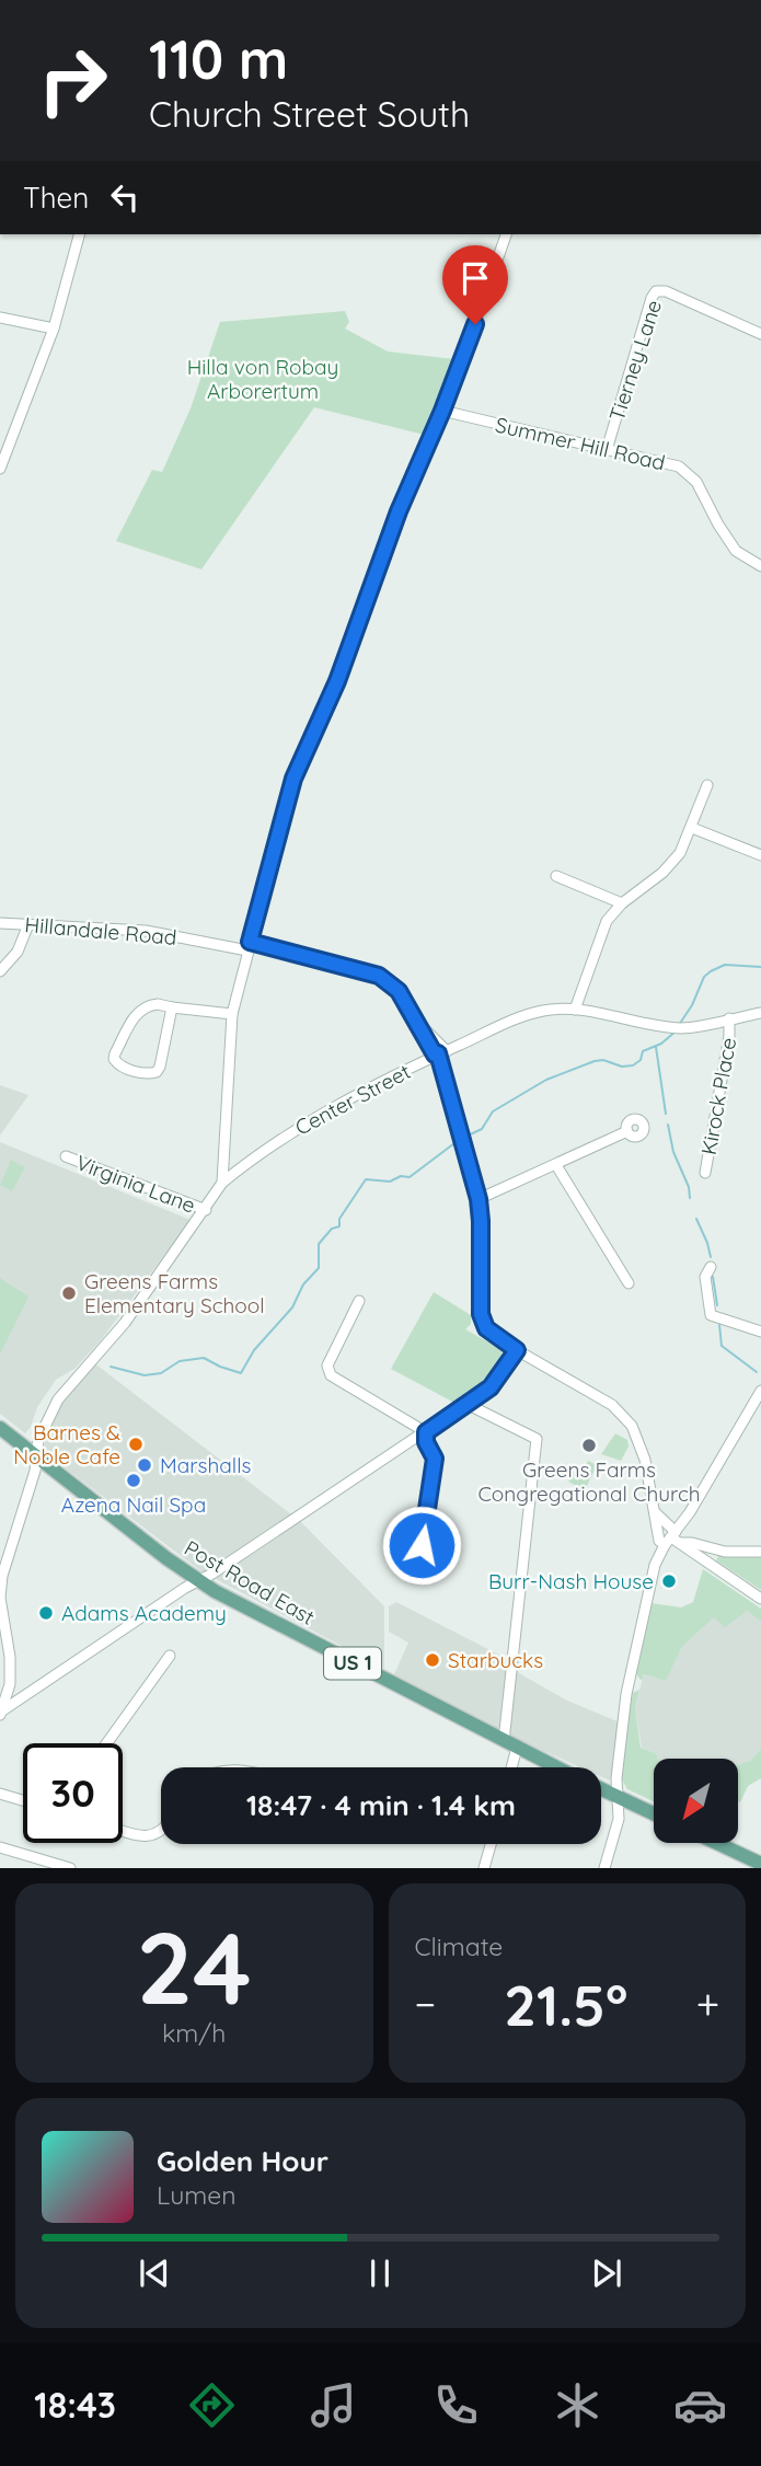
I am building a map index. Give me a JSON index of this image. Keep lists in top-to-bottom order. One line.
{"streets":{"main road":["Post Road East","US 1"],"street":["Tierney Lane","Summer Hill Road","Hillandale Road","Kirock Place","Center Street","Virginia Lane"]},"crossings":[["Tierney Lane","Summer Hill Road"],["Hillandale Road","Center Street"],["Kirock Place","Center Street"]],"parks":["Hilla von Robay Arborertum"],"places":["Greens Farms Elementary School","Barnes & Noble Cafe","Greens Farms Congregational Church","Marshalls","Azena Nail Spa","Burr-Nash House","Adams Academy","Starbucks"],"north":"bottom left","page":{"turn":["110 m","Church Street South"],"then":"Then","limit":"30","trip":"18:47 · 4 min · 1.4 km","tile":[["24","km/h"],"Climate"],"heat":["−","21.5°","+"],"song":["Golden Hour","Lumen"],"tabs":"18:43"}}
